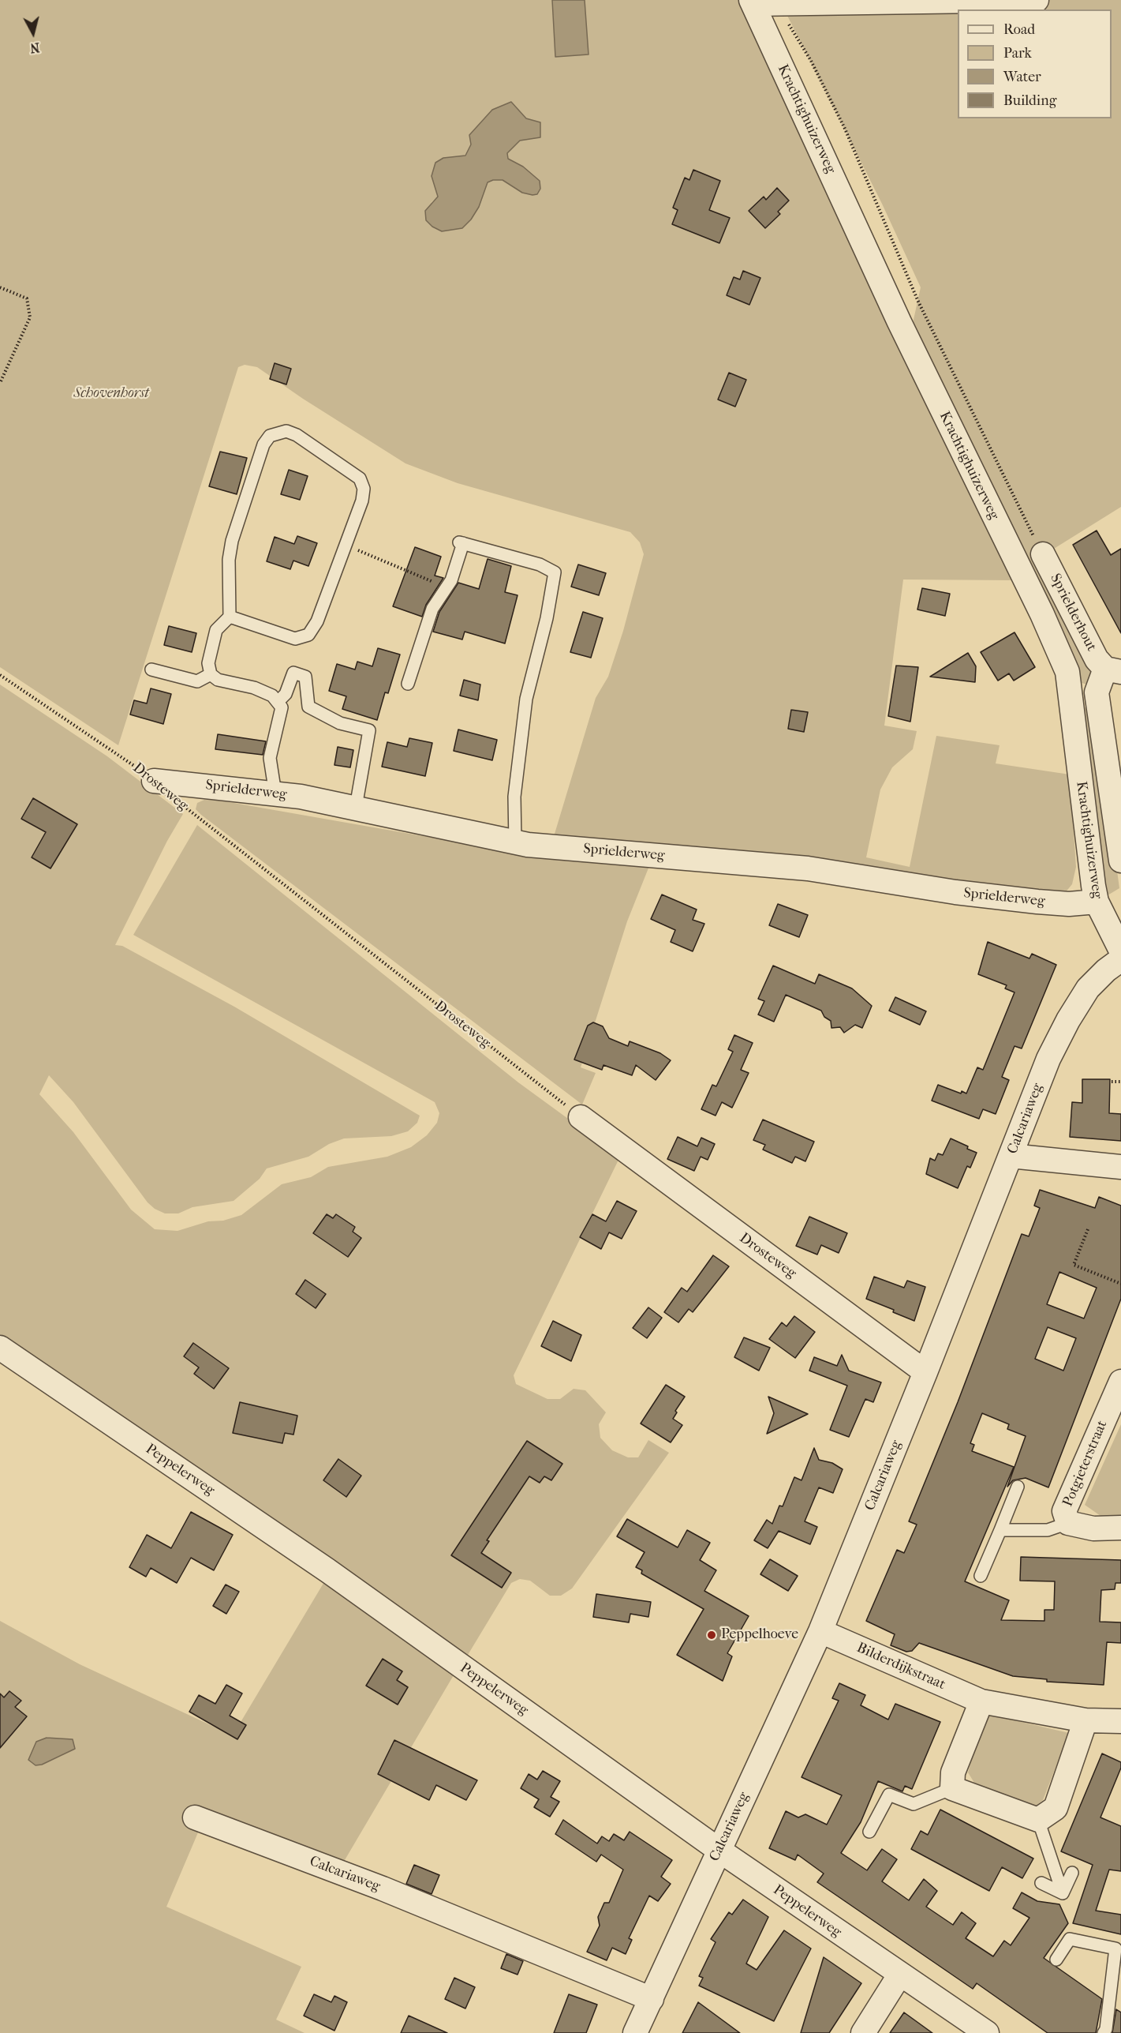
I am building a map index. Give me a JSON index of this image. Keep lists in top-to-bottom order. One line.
{"streets":{"street":["Krachtighuizerweg","Sprielderhout","Drosteweg","Sprielderweg","Calcariaweg","Potgieterstraat","Peppelerweg","Bilderdijkstraat"]},"crossings":[["Krachtighuizerweg","Sprielderhout"],["Krachtighuizerweg","Sprielderweg"],["Drosteweg","Sprielderweg"],["Drosteweg","Calcariaweg"],["Calcariaweg","Peppelerweg"],["Calcariaweg","Bilderdijkstraat"]],"parks":["Schovenhorst"],"places":["Peppelhoeve"],"legend":["Road","Park","Water","Building"],"north":"bottom"}
